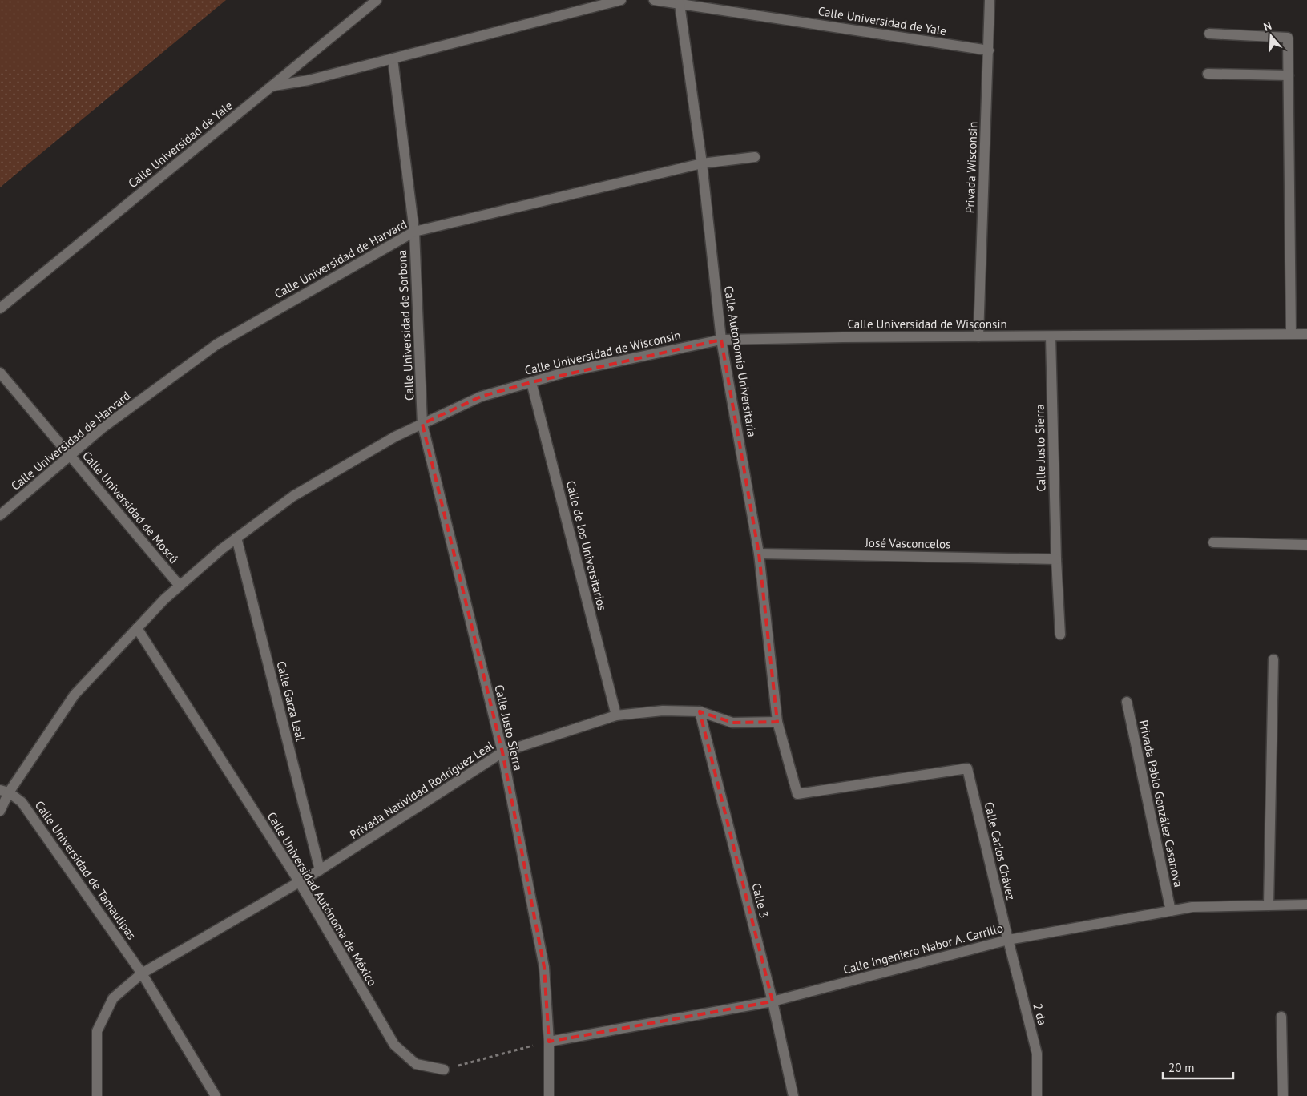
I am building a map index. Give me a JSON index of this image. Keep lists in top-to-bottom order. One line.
{"streets":{"street":["Calle Universidad de Yale","Privada Wisconsin","Calle Universidad de Harvard","Calle Universidad de Wisconsin","Calle Universidad de Sorbona","Calle Autonomía Universitaria","Calle Justo Sierra","Calle Universidad de Moscú","José Vasconcelos","Calle de los Universitarios","Calle Garza Leal","Privada Natividad Rodríguez Leal","Privada Pablo González Casanova","Calle Carlos Chávez","Calle Universidad de Tamaulipas","Calle Universidad Autónoma de México","Calle 3","Calle Ingeniero Nabor A. Carrillo","2 da"]},"crossings":[["Calle Universidad de Yale","Privada Wisconsin"],["Calle Universidad de Yale","Calle Autonomía Universitaria"],["Privada Wisconsin","Calle Universidad de Wisconsin"],["Calle Universidad de Harvard","Calle Universidad de Sorbona"],["Calle Universidad de Harvard","Calle Autonomía Universitaria"],["Calle Universidad de Harvard","Calle Universidad de Moscú"],["Calle Universidad de Wisconsin","Calle Universidad de Sorbona"],["Calle Universidad de Wisconsin","Calle Autonomía Universitaria"],["Calle Universidad de Wisconsin","Calle Justo Sierra"],["Calle Universidad de Wisconsin","Calle Universidad de Moscú"],["Calle Universidad de Wisconsin","Calle de los Universitarios"],["Calle Universidad de Wisconsin","Calle Garza Leal"],["Calle Universidad de Wisconsin","Calle Universidad de Tamaulipas"],["Calle Universidad de Wisconsin","Calle Universidad Autónoma de México"],["Calle Universidad de Sorbona","Calle Justo Sierra"],["Calle Autonomía Universitaria","José Vasconcelos"],["Calle Autonomía Universitaria","Privada Natividad Rodríguez Leal"],["Calle Autonomía Universitaria","Calle Carlos Chávez"],["Calle Justo Sierra","José Vasconcelos"],["Calle Justo Sierra","Privada Natividad Rodríguez Leal"],["Calle Justo Sierra","Calle Ingeniero Nabor A. Carrillo"],["Calle de los Universitarios","Privada Natividad Rodríguez Leal"],["Calle Garza Leal","Privada Natividad Rodríguez Leal"],["Privada Natividad Rodríguez Leal","Calle Carlos Chávez"],["Privada Natividad Rodríguez Leal","Calle Universidad de Tamaulipas"],["Privada Natividad Rodríguez Leal","Calle Universidad Autónoma de México"],["Privada Natividad Rodríguez Leal","Calle 3"],["Privada Pablo González Casanova","Calle Ingeniero Nabor A. Carrillo"],["Calle Carlos Chávez","Calle Ingeniero Nabor A. Carrillo"],["Calle Carlos Chávez","2 da"],["Calle 3","Calle Ingeniero Nabor A. Carrillo"],["Calle Ingeniero Nabor A. Carrillo","2 da"]],"scale_bar":"20 m","north":"top"}
